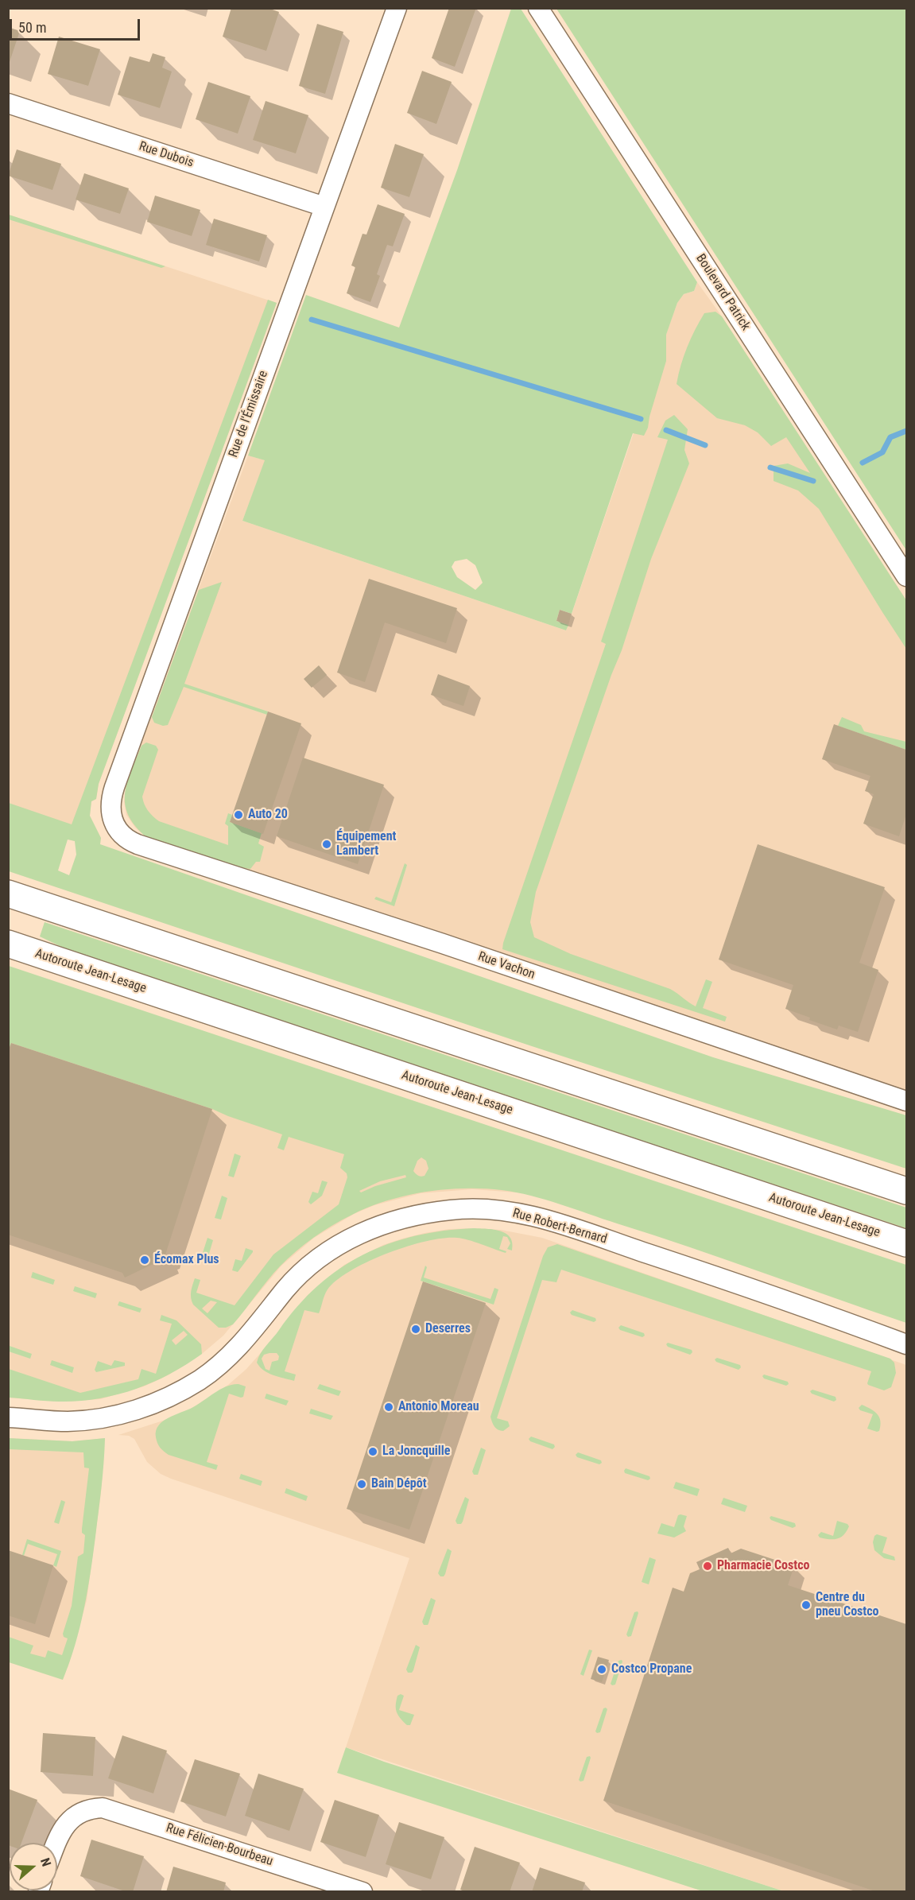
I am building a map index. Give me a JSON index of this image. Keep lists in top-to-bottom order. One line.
{"streets":{"highway":["Autoroute Jean-Lesage"],"street":["Rue Dubois","Boulevard Patrick","Rue de l'Émissaire","Rue Vachon","Rue Robert-Bernard","Rue Félicien-Bourbeau"]},"crossings":[["Rue Dubois","Rue de l'Émissaire"],["Rue de l'Émissaire","Rue Vachon"]],"places":["Auto 20","Équipement Lambert","Écomax Plus","Deserres","Antonio Moreau","La Joncquille","Bain Dépôt","Pharmacie Costco","Centre du pneu Costco","Costco Propane"],"scale_bar":"50 m","north":"right"}
